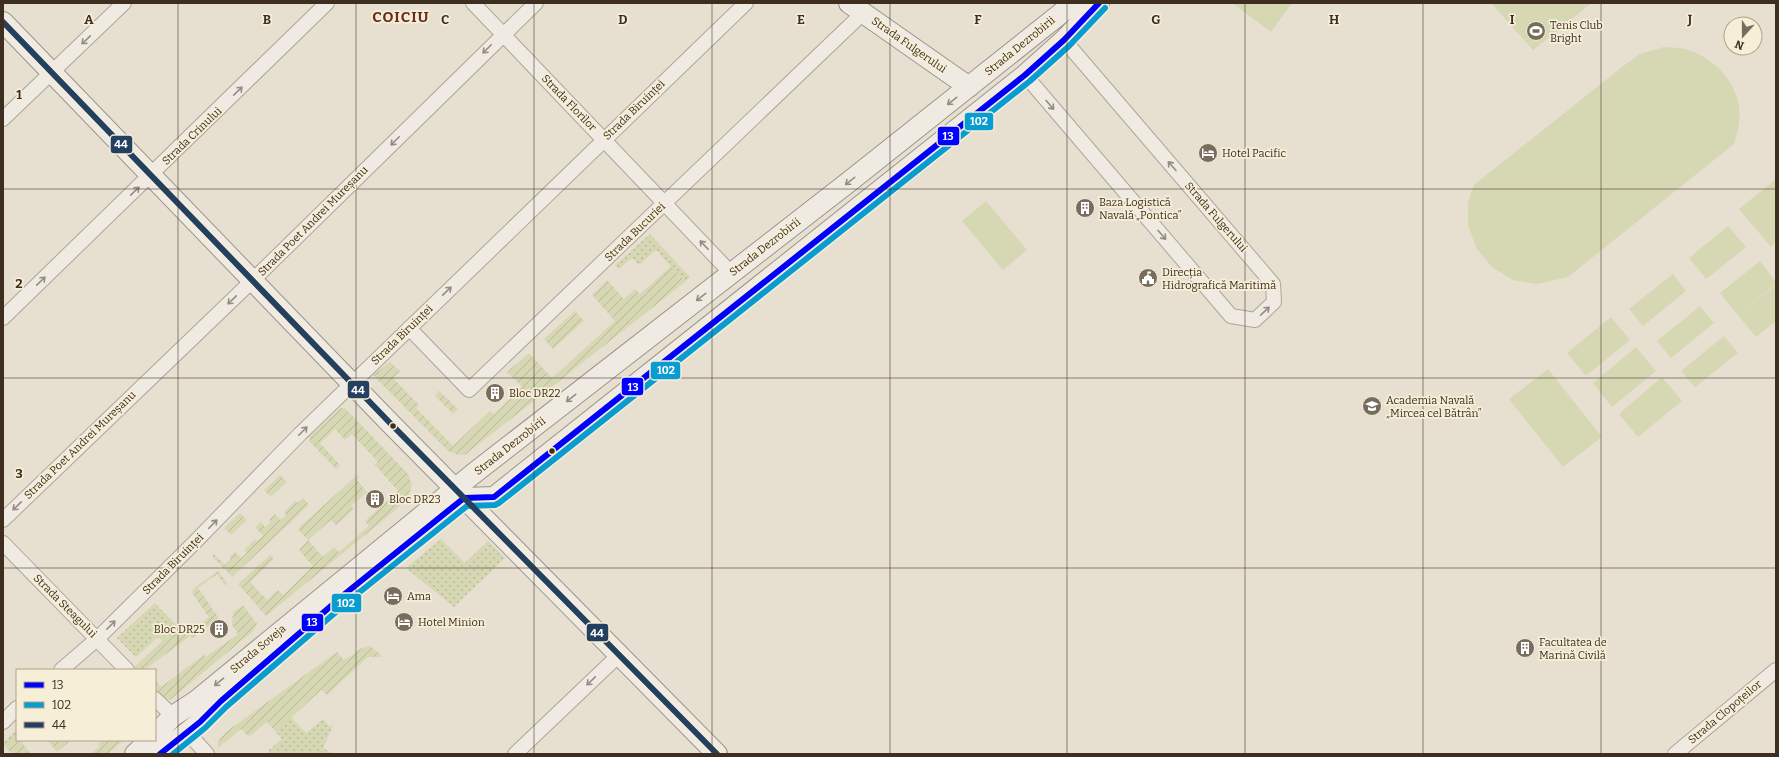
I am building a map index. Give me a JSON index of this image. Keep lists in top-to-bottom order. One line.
{"streets":{"main road":["Strada Fulgerului","Strada Dezrobirii","Strada Soveja"],"street":["Strada Florilor","Strada Biruinței","Strada Crinului","Strada Poet Andrei Mureșanu","Strada Bucuriei","Strada Steagului","Strada Clopoțeilor"]},"crossings":[["Strada Fulgerului","Strada Dezrobirii"],["Strada Fulgerului","Strada Bucuriei"],["Strada Dezrobirii","Strada Florilor"],["Strada Dezrobirii","Strada Soveja"],["Strada Florilor","Strada Biruinței"],["Strada Florilor","Strada Poet Andrei Mureșanu"],["Strada Florilor","Strada Bucuriei"],["Strada Biruinței","Strada Bucuriei"],["Strada Biruinței","Strada Steagului"]],"one_way":["Strada Biruinței","Strada Crinului","Strada Poet Andrei Mureșanu"],"districts":["COICIU"],"places":{"sports":["Tenis Club Bright"],"hotel":["Hotel Pacific","Ama","Hotel Minion"],"building":["Baza Logistică Navală „Pontica”","Bloc DR22","Bloc DR23","Bloc DR25","Facultatea de Marină Civilă"],"public building":["Direcția Hidrografică Maritimă"],"school or university":["Academia Navală „Mircea cel Bătrân”"]},"lines":["transit line 13","transit line 102","transit line 44"],"legend":["13","102","44"],"north":"bottom","grid":{"columns":["A","B","C","D","E","F","G","H","I","J"],"rows":["1","2","3"]}}
